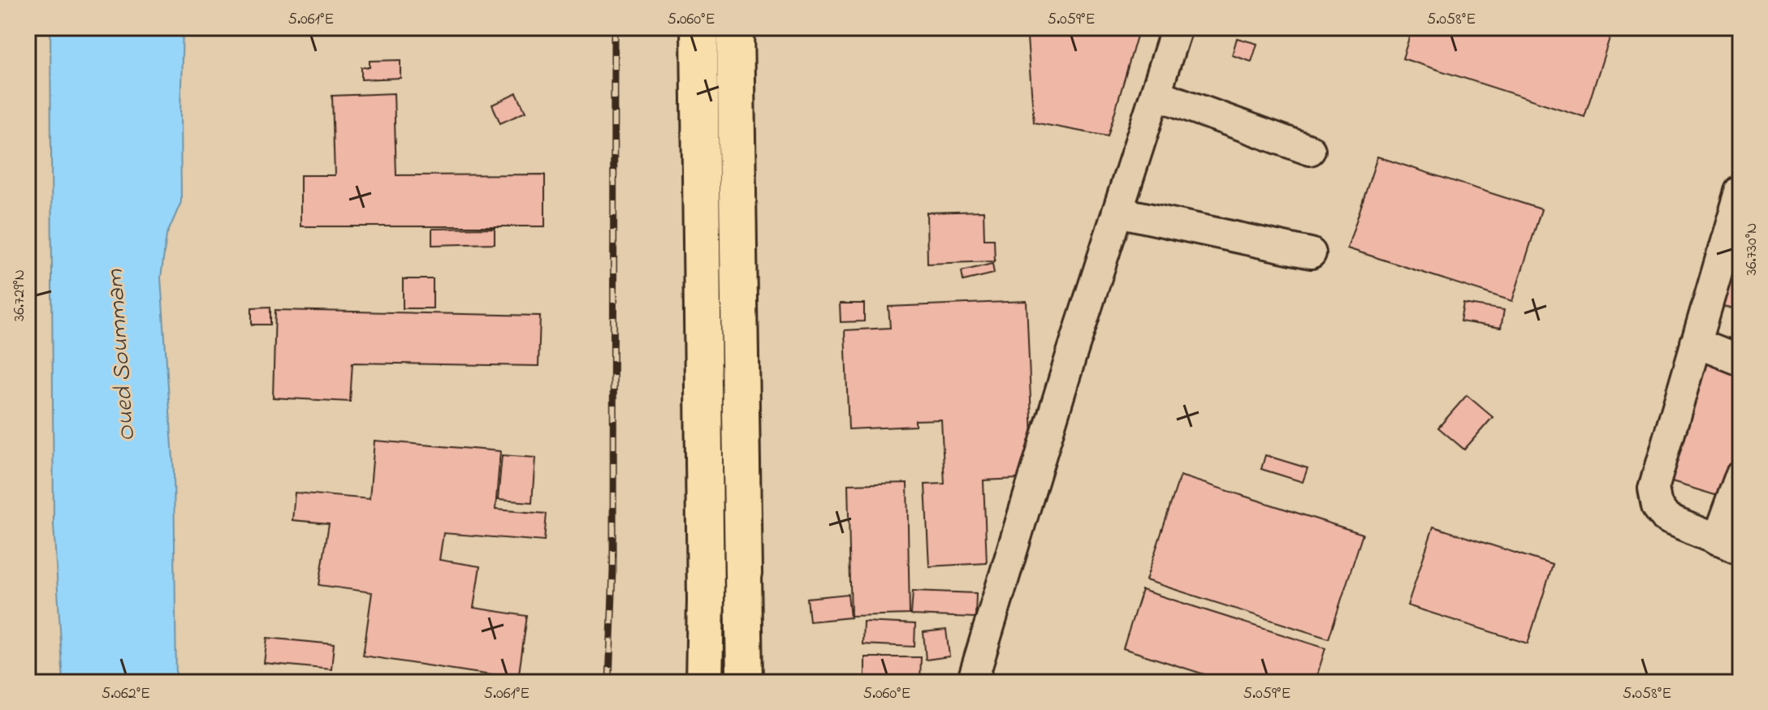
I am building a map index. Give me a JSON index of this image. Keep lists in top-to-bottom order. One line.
{"water":["Oued Soummam"],"coordinates":["5.061°E","5.060°E","5.059°E","5.058°E","36.730°N","36.729°N","5.062°E"]}
